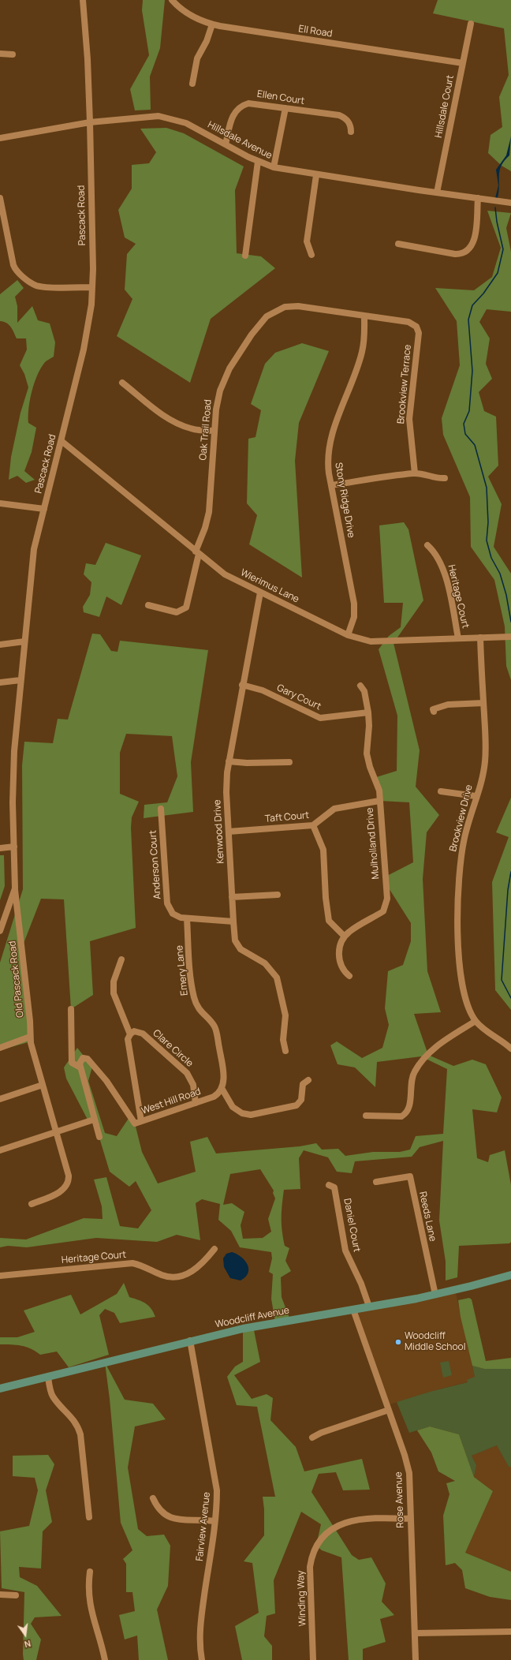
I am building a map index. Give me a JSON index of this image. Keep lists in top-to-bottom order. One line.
{"streets":{"main road":["Woodcliff Avenue"],"street":["Ell Road","Ellen Court","Hillsdale Court","Hillsdale Avenue","Pascack Road","Brookview Terrace","Oak Trail Road","Stony Ridge Drive","Wierimus Lane","Heritage Court","Gary Court","Taft Court","Brookview Drive","Kenwood Drive","Mulholland Drive","Anderson Court","Emery Lane","Old Pascack Road","Clare Circle","West Hill Road","Reeds Lane","Daniel Court","Rose Avenue","Fairview Avenue","Winding Way"]},"crossings":[["Ell Road","Hillsdale Court"],["Ellen Court","Hillsdale Avenue"],["Hillsdale Court","Hillsdale Avenue"],["Hillsdale Avenue","Pascack Road"],["Pascack Road","Wierimus Lane"],["Pascack Road","Old Pascack Road"],["Brookview Terrace","Oak Trail Road"],["Oak Trail Road","Stony Ridge Drive"],["Oak Trail Road","Wierimus Lane"],["Stony Ridge Drive","Wierimus Lane"],["Wierimus Lane","Heritage Court"],["Wierimus Lane","Brookview Drive"],["Wierimus Lane","Kenwood Drive"],["Gary Court","Kenwood Drive"],["Gary Court","Mulholland Drive"],["Taft Court","Kenwood Drive"],["Taft Court","Mulholland Drive"],["Kenwood Drive","Anderson Court"],["Anderson Court","Emery Lane"],["Emery Lane","West Hill Road"],["Clare Circle","West Hill Road"],["Reeds Lane","Woodcliff Avenue"],["Daniel Court","Woodcliff Avenue"],["Woodcliff Avenue","Rose Avenue"],["Woodcliff Avenue","Fairview Avenue"],["Rose Avenue","Winding Way"]],"places":["Woodcliff Middle School"],"north":"bottom"}
